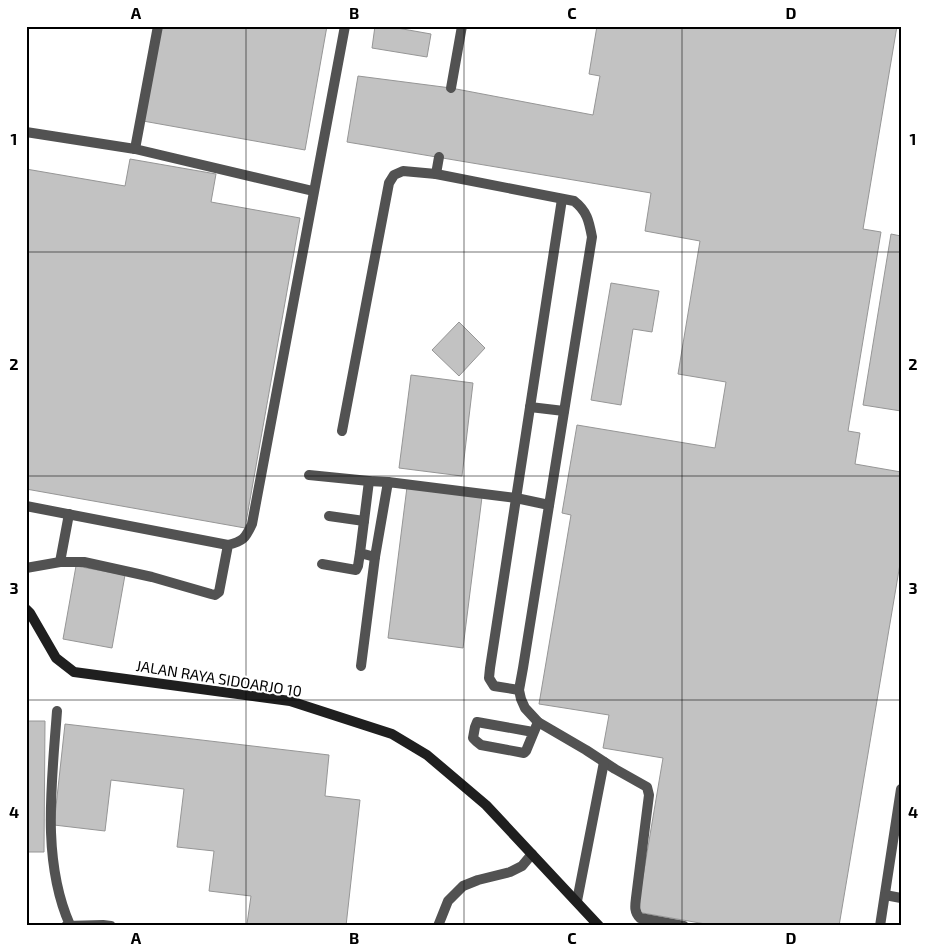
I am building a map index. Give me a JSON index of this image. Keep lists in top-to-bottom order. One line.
{"streets":{"street":["JALAN RAYA SIDOARJO 10"]},"grid":{"columns":["A","B","C","D"],"rows":["1","2","3","4"]}}
